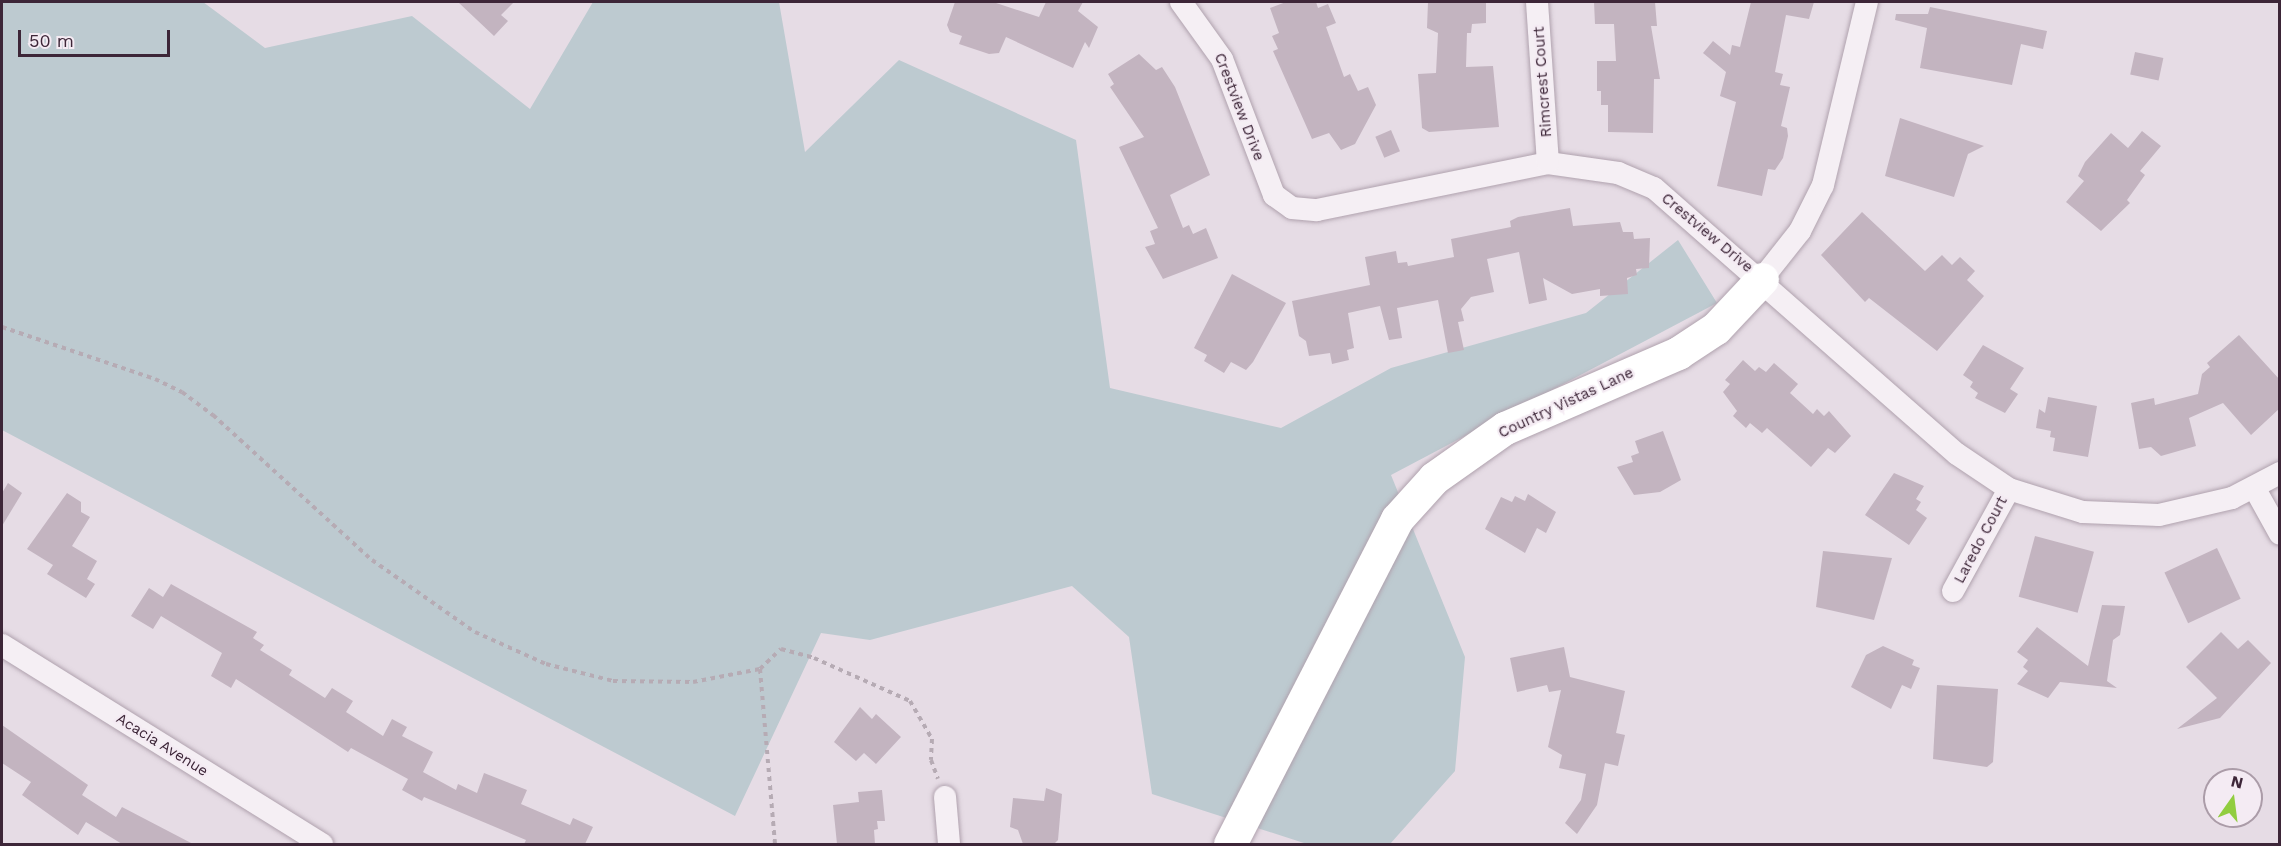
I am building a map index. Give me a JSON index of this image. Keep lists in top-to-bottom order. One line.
{"streets":{"street":["Rimcrest Court","Crestview Drive","Country Vistas Lane","Laredo Court","Acacia Avenue"]},"crossings":[["Rimcrest Court","Crestview Drive"],["Crestview Drive","Country Vistas Lane"],["Crestview Drive","Laredo Court"]],"scale_bar":"50 m","north":"top"}
